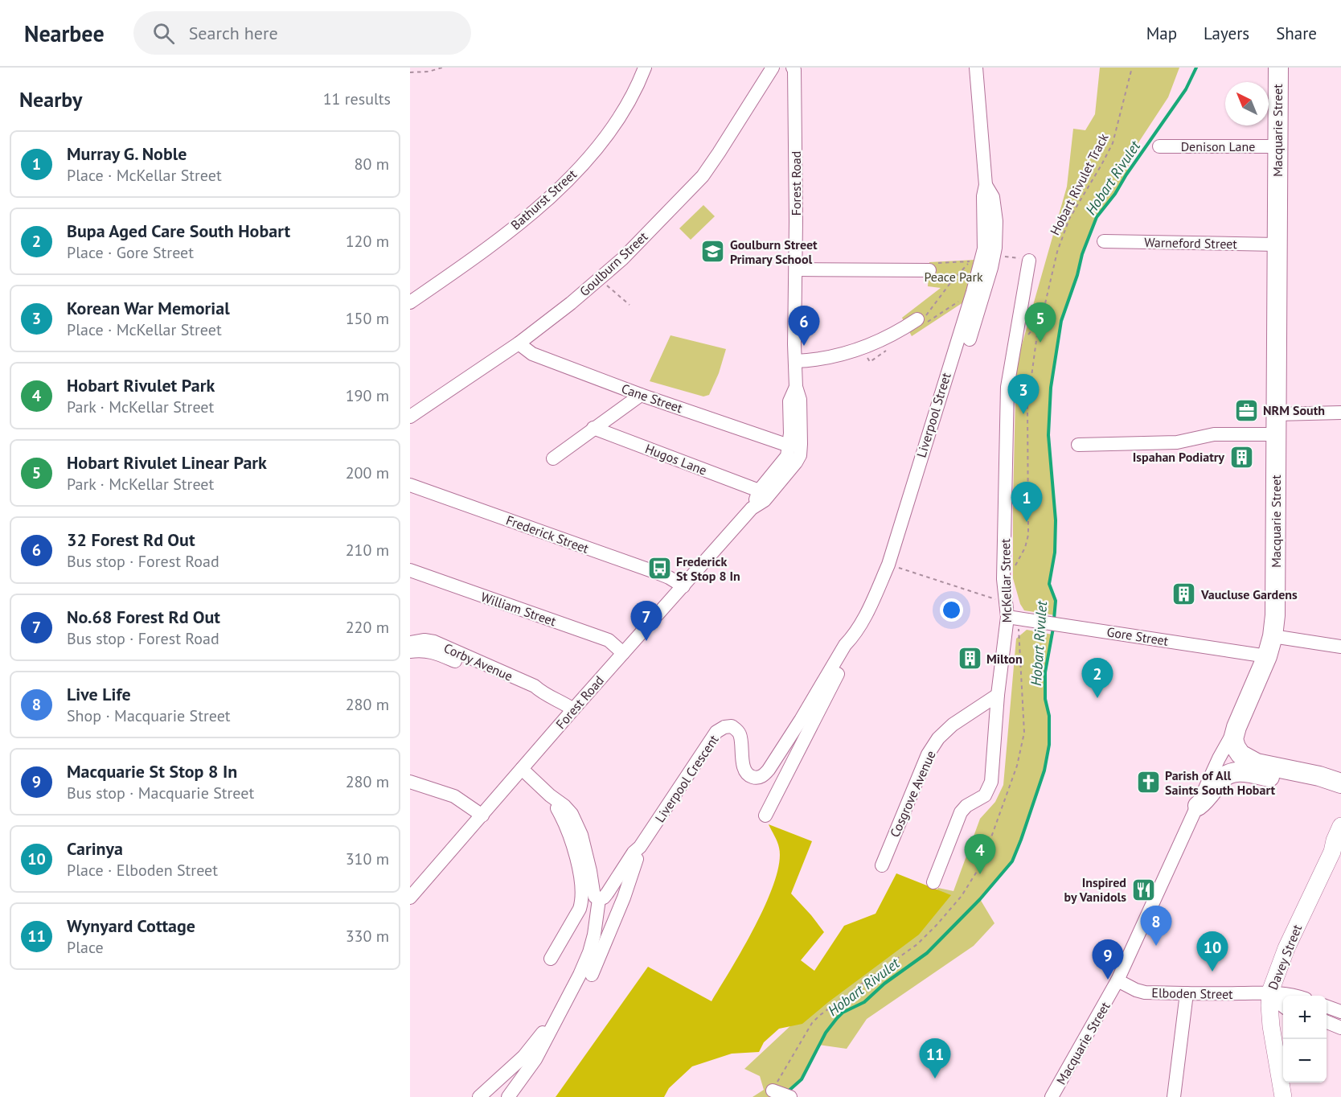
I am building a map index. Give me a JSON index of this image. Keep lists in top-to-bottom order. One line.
{"streets":{"highway":["Macquarie Street"],"main road":["Davey Street"],"street":["Denison Lane","Forest Road","Bathurst Street","Warneford Street","Goulburn Street","Cane Street","Liverpool Street","Hugos Lane","Frederick Street","McKellar Street","William Street","Gore Street","Corby Avenue","Liverpool Crescent","Cosgrove Avenue","Elboden Street"],"path":["Hobart Rivulet Track"]},"crossings":[["Macquarie Street","Denison Lane"],["Macquarie Street","Warneford Street"],["Macquarie Street","Gore Street"],["Macquarie Street","Elboden Street"],["Forest Road","Cane Street"],["Forest Road","Hugos Lane"],["Forest Road","Frederick Street"],["Forest Road","William Street"],["Forest Road","Corby Avenue"],["Goulburn Street","Cane Street"],["Liverpool Street","Liverpool Crescent"],["McKellar Street","Gore Street"],["McKellar Street","Cosgrove Avenue"],["Davey Street","Elboden Street"]],"water":["Hobart Rivulet"],"parks":["Peace Park"],"places":{"school or university":["Goulburn Street Primary School"],"office":["NRM South"],"building":["Ispahan Podiatry","Vaucluse Gardens","Milton"],"bus stop":["Frederick St Stop 8 In"],"church":["Parish of All Saints South Hobart"],"restaurant":["Inspired by Vanidols"]},"north":"top left","page":{"header":"Nearbee","search":"Search here","nav":["Map","Layers","Share"],"heading":["Nearby","11 results"],"list":[{"mark":"1","name":"Murray G. Noble","note":"Place · McKellar Street","value":"80 m"},{"mark":"2","name":"Bupa Aged Care South Hobart","note":"Place · Gore Street","value":"120 m"},{"mark":"3","name":"Korean War Memorial","note":"Place · McKellar Street","value":"150 m"},{"mark":"4","name":"Hobart Rivulet Park","note":"Park · McKellar Street","value":"190 m"},{"mark":"5","name":"Hobart Rivulet Linear Park","note":"Park · McKellar Street","value":"200 m"},{"mark":"6","name":"32 Forest Rd Out","note":"Bus stop · Forest Road","value":"210 m"},{"mark":"7","name":"No.68 Forest Rd Out","note":"Bus stop · Forest Road","value":"220 m"},{"mark":"8","name":"Live Life","note":"Shop · Macquarie Street","value":"280 m"},{"mark":"9","name":"Macquarie St Stop 8 In","note":"Bus stop · Macquarie Street","value":"280 m"},{"mark":"10","name":"Carinya","note":"Place · Elboden Street","value":"310 m"},{"mark":"11","name":"Wynyard Cottage","note":"Place","value":"330 m"}],"pins":["5","6","3","1","7","2","4","8","10","9","11"],"map_buttons":["+","−"]}}
